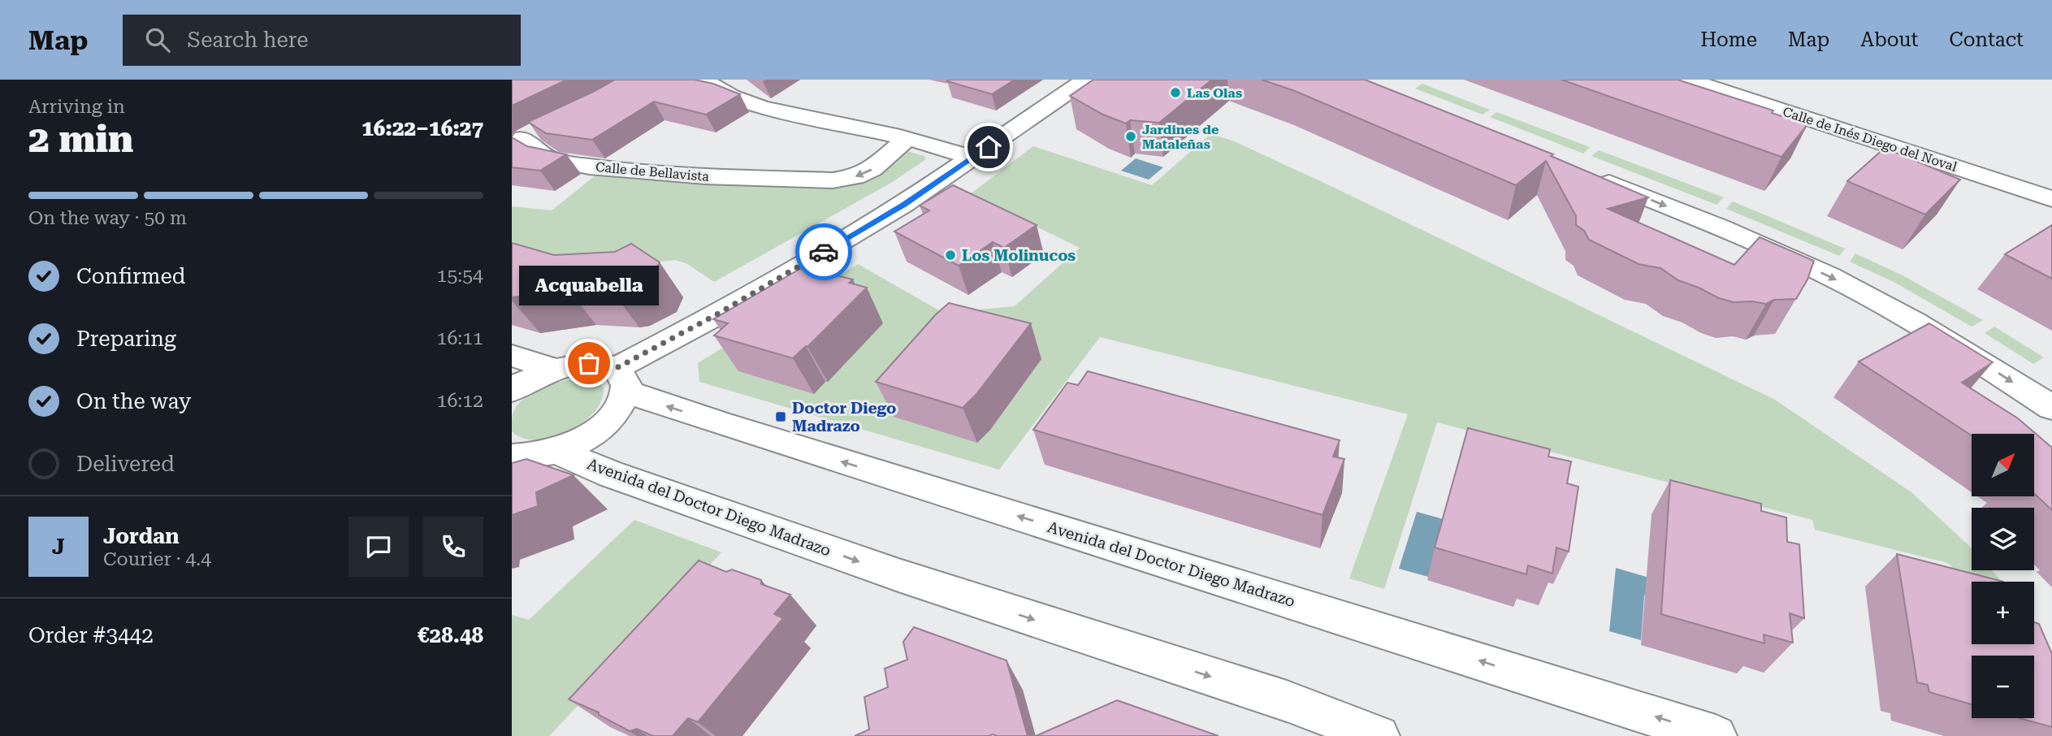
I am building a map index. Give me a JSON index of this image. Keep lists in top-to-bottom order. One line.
{"streets":{"street":["Calle de Inés Diego del Noval","Calle de Bellavista","Avenida del Doctor Diego Madrazo"]},"places":{"other":["Las Olas","Jardines de Mataleñas","Los Molinucos","Acquabella"],"transit":["Doctor Diego Madrazo"]},"north":"top right","page":{"header":"Map","search":"Search here","nav":["Home","Map","About","Contact"],"heading":["2 min","Arriving in","16:22–16:27"],"panel":["Jordan","Courier · 4.4","Order #3442","€28.48"],"bar":"On the way · 50 m","list":[["Confirmed","15:54"],["Preparing","16:11"],["On the way","16:12"],"Delivered"],"bubble":"Acquabella","map_buttons":["+","−"],"round":"J"}}
